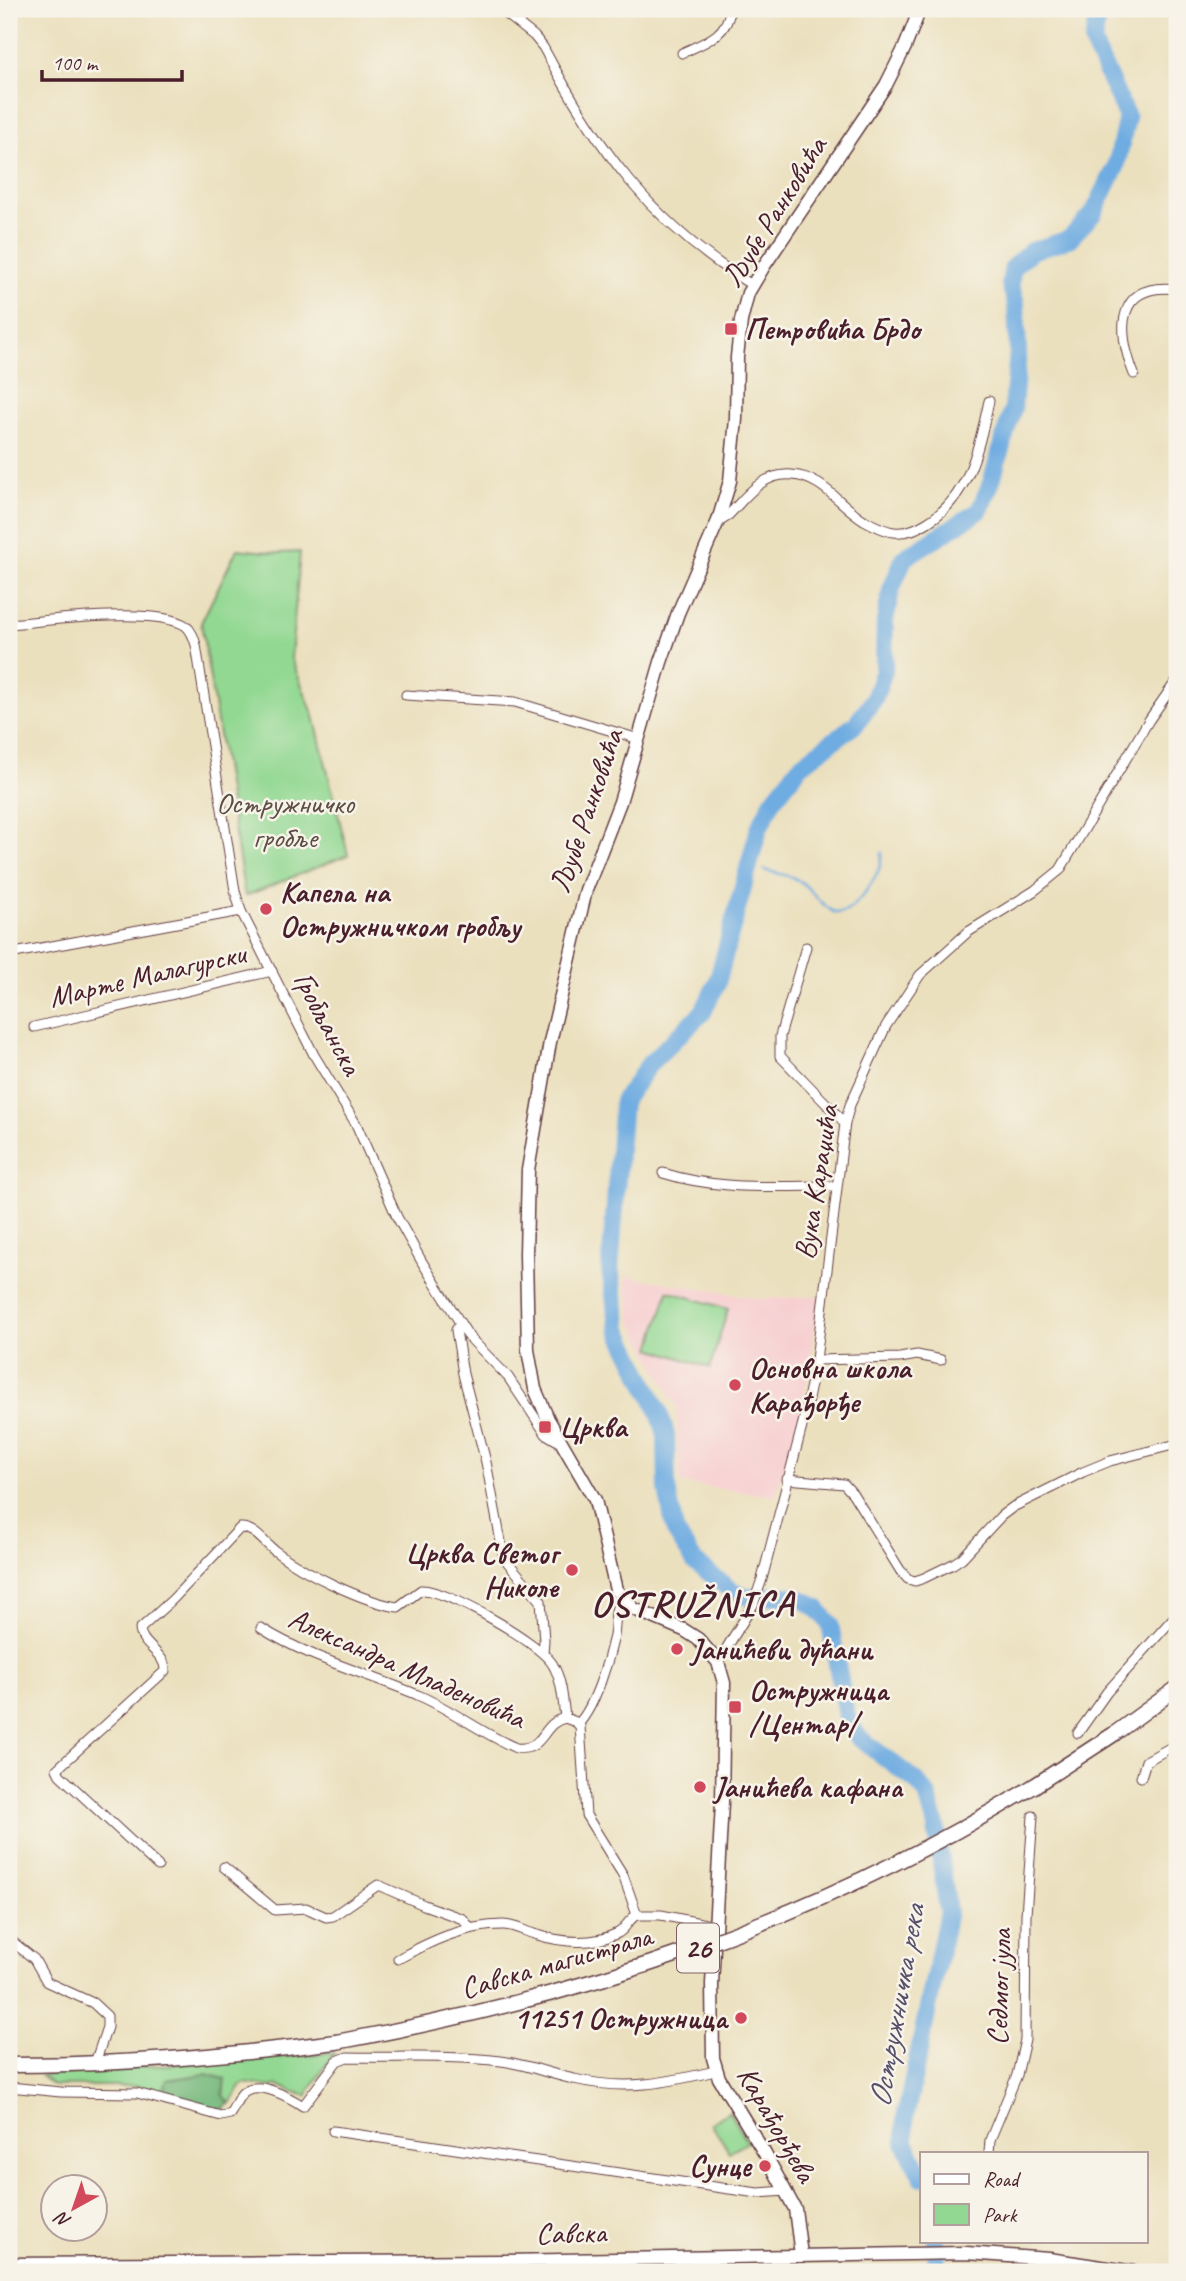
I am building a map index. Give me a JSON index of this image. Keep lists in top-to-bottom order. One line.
{"streets":{"main road":["26","Савска магистрала"],"street":["Љубе Ранковића","Марте Малагурски","Гробљанска","Вука Караџића","Александра Младеновића","Седмог јула","Карађорђева","Савска"]},"crossings":[["Љубе Ранковића","Гробљанска"],["Марте Малагурски","Гробљанска"],["Вука Караџића","Карађорђева"],["Карађорђева","Савска"]],"districts":["OSTRUŽNICA"],"water":["Остружничка река"],"parks":["Остружничко гробље"],"places":{"transit":["Петровића Брдо","Црква","Остружница /Центар/"],"other":["Капела на Остружничком гробљу","Основна школа Карађорђе","Црква Светог Николе","Јанићеви дућани","Јанићева кафана","11251 Остружница","Сунце"]},"legend":["Road","Park"],"scale_bar":"100 m","north":"bottom left"}
